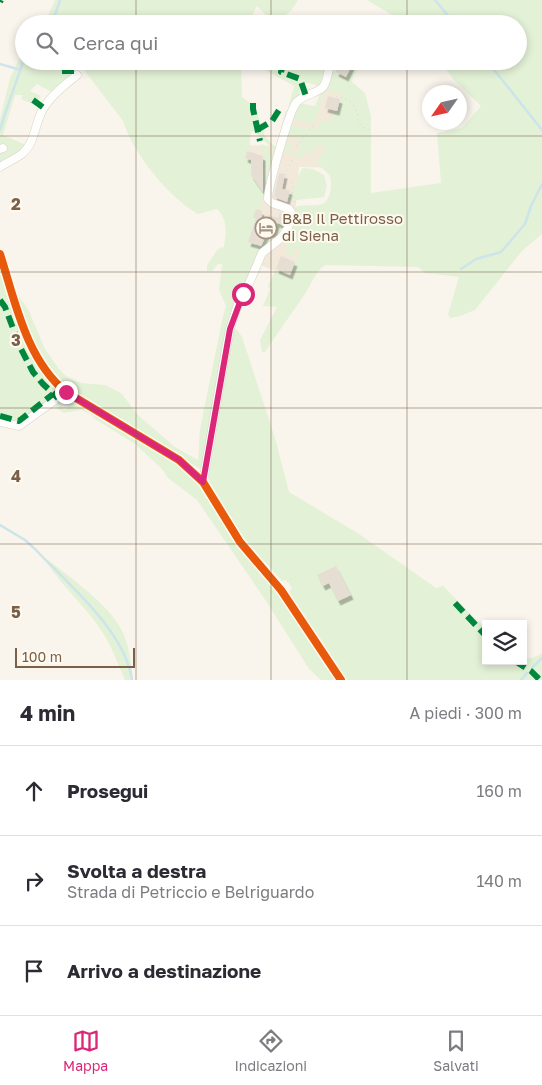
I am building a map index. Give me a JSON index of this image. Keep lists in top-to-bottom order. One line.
{"places":{"hotel":["B&B Il Pettirosso di Siena"]},"scale_bar":"100 m","north":"bottom left","page":{"search":"Cerca qui","scale":"100 m","heading":["4 min","A piedi · 300 m"],"list":[["Prosegui","160 m"],["Svolta a destra","Strada di Petriccio e Belriguardo","140 m"],"Arrivo a destinazione"],"nav":["Mappa","Indicazioni","Salvati"]},"grid":{"rows":["2","3","4","5"]}}
